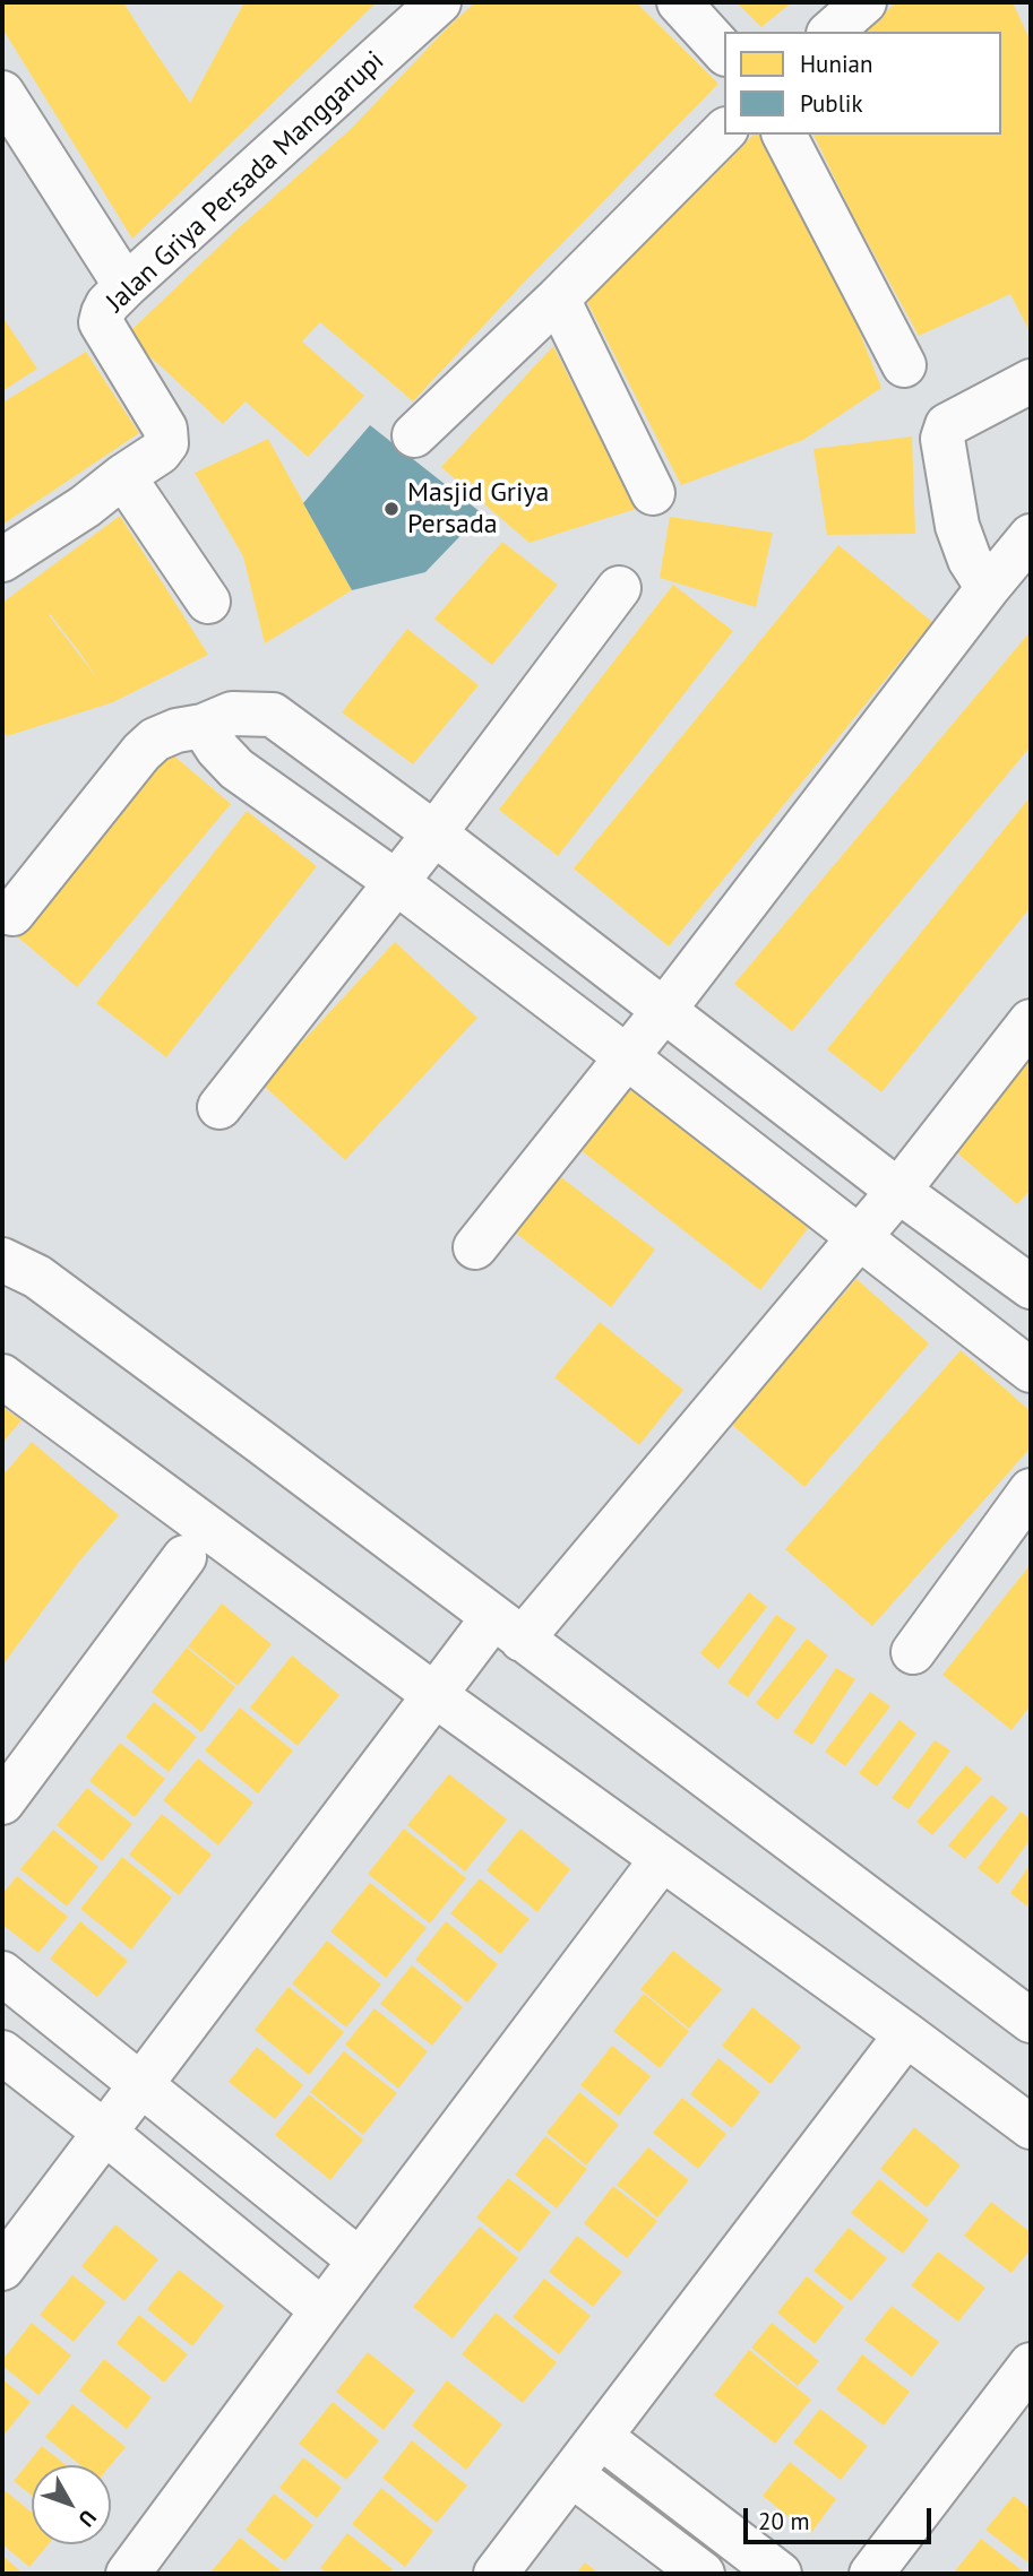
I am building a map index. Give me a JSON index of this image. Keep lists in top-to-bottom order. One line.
{"streets":{"street":["Jalan Griya Persada Manggarupi"]},"places":["Masjid Griya Persada"],"legend":["Hunian","Publik"],"scale_bar":"20 m","north":"bottom right"}
